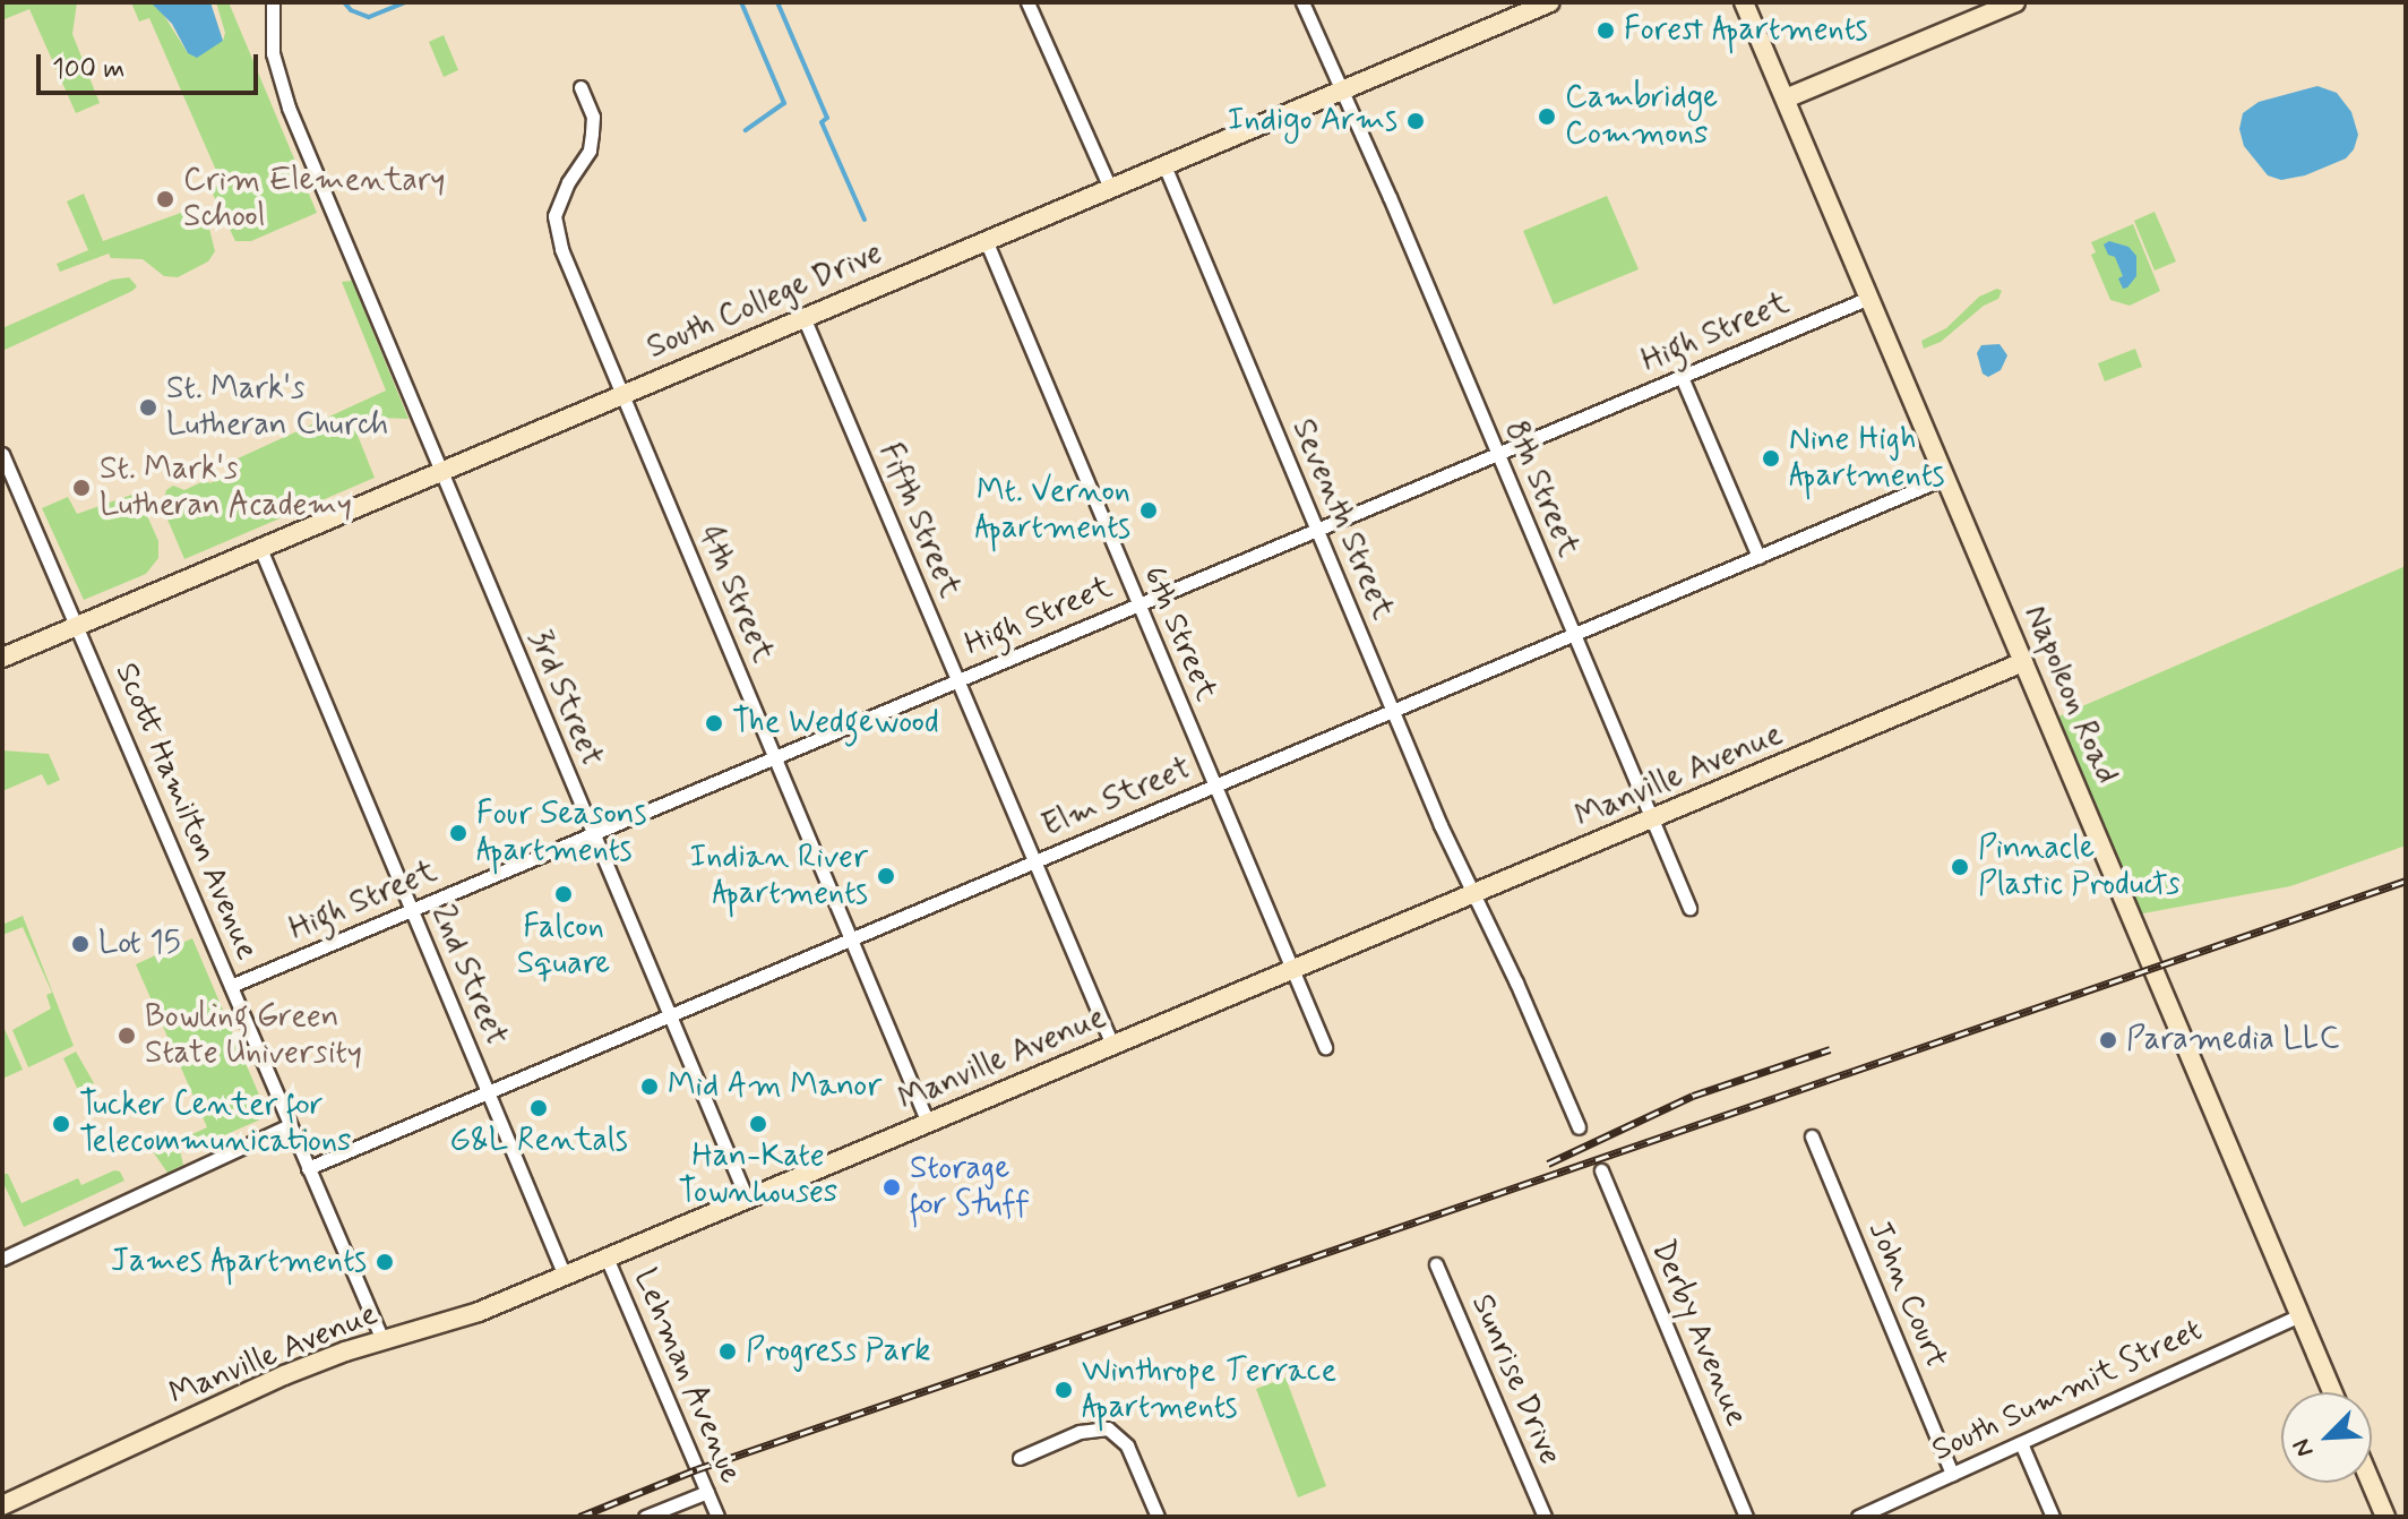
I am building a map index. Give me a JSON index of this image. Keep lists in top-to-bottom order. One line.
{"streets":{"street":["South College Drive","High Street","8th Street","Seventh Street","Fifth Street","4th Street","6th Street","Napoleon Road","3rd Street","Manville Avenue","Elm Street","Scott Hamilton Avenue","2nd Street","John Court","Derby Avenue","Lehman Avenue","Sunrise Drive","South Summit Street"]},"crossings":[["South College Drive","8th Street"],["South College Drive","Seventh Street"],["South College Drive","Fifth Street"],["South College Drive","4th Street"],["South College Drive","6th Street"],["South College Drive","3rd Street"],["South College Drive","Scott Hamilton Avenue"],["South College Drive","2nd Street"],["High Street","8th Street"],["High Street","Seventh Street"],["High Street","Fifth Street"],["High Street","4th Street"],["High Street","6th Street"],["High Street","Napoleon Road"],["High Street","3rd Street"],["High Street","Scott Hamilton Avenue"],["High Street","2nd Street"],["8th Street","Manville Avenue"],["8th Street","Elm Street"],["Seventh Street","Manville Avenue"],["Seventh Street","Elm Street"],["Fifth Street","Manville Avenue"],["Fifth Street","Elm Street"],["4th Street","Manville Avenue"],["4th Street","Elm Street"],["6th Street","Manville Avenue"],["6th Street","Elm Street"],["Napoleon Road","Manville Avenue"],["Napoleon Road","Elm Street"],["Napoleon Road","South Summit Street"],["3rd Street","Manville Avenue"],["3rd Street","Elm Street"],["Manville Avenue","Scott Hamilton Avenue"],["Manville Avenue","2nd Street"],["Manville Avenue","Lehman Avenue"],["Elm Street","Scott Hamilton Avenue"],["Elm Street","2nd Street"],["John Court","South Summit Street"]],"places":["Forest Apartments","Cambridge Commons","Indigo Arms","Crim Elementary School","St. Mark's Lutheran Church","Nine High Apartments","St. Mark's Lutheran Academy","Mt. Vernon Apartments","The Wedgewood","Four Seasons Apartments","Pinnacle Plastic Products","Indian River Apartments","Falcon Square","Lot 15","Bowling Green State University","Paramedia LLC","Mid Am Manor","G&L Rentals","Tucker Center for Telecommunications","Han-Kate Townhouses","Storage for Stuff","James Apartments","Progress Park","Winthrope Terrace Apartments"],"scale_bar":"100 m","north":"bottom left"}
